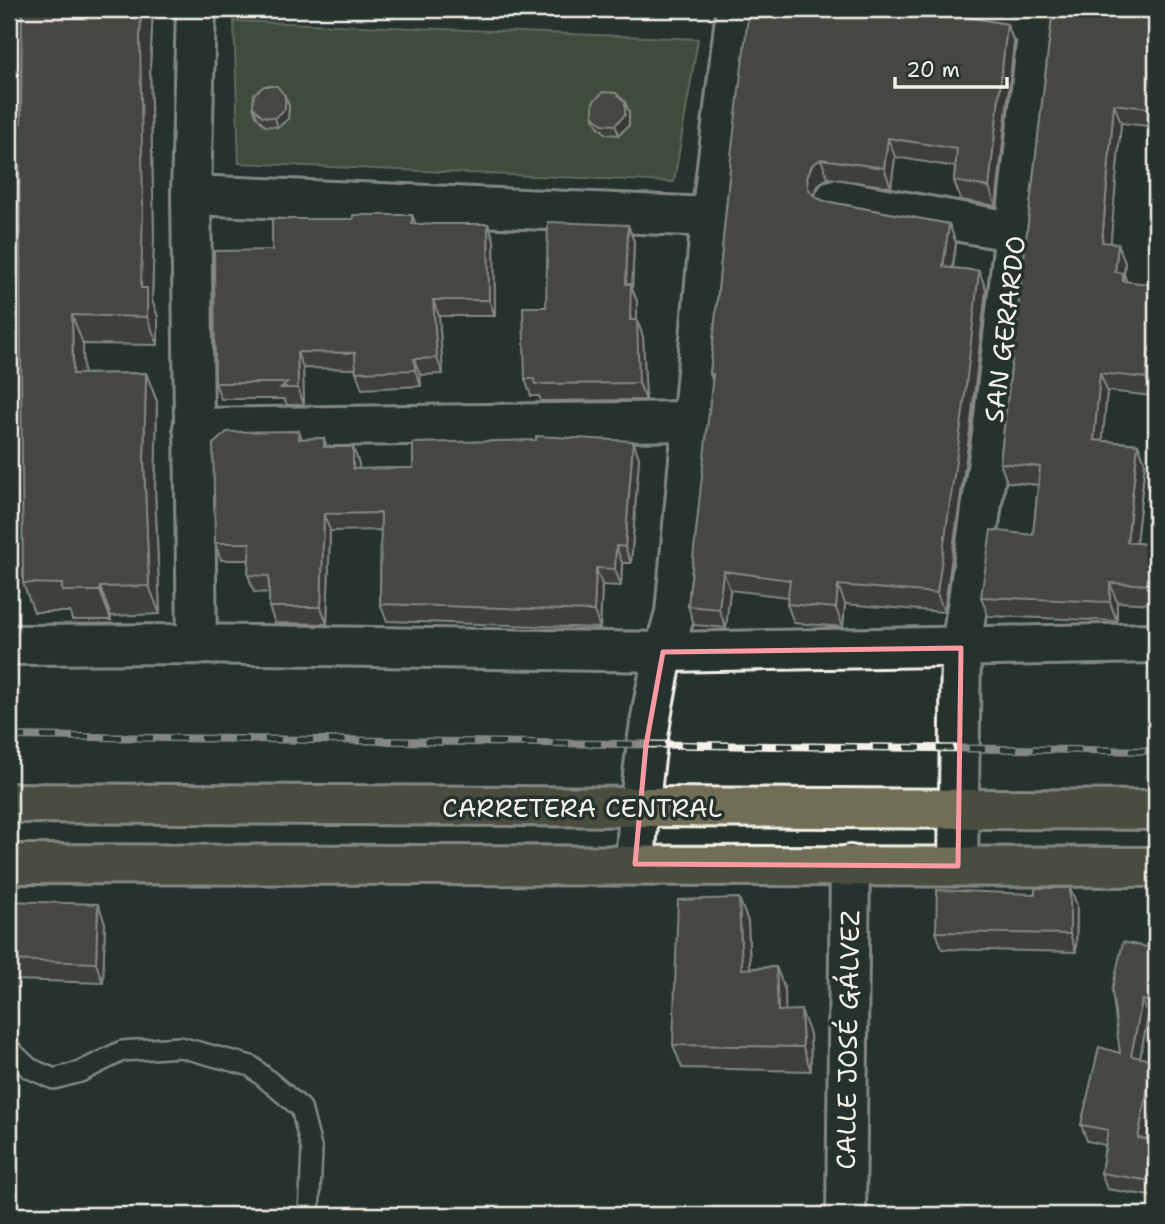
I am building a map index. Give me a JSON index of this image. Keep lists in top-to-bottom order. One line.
{"streets":{"highway":["CARRETERA CENTRAL"],"street":["SAN GERARDO","CALLE JOSÉ GÁLVEZ"]},"crossings":[["SAN GERARDO","CARRETERA CENTRAL"]],"scale_bar":"20 m"}
